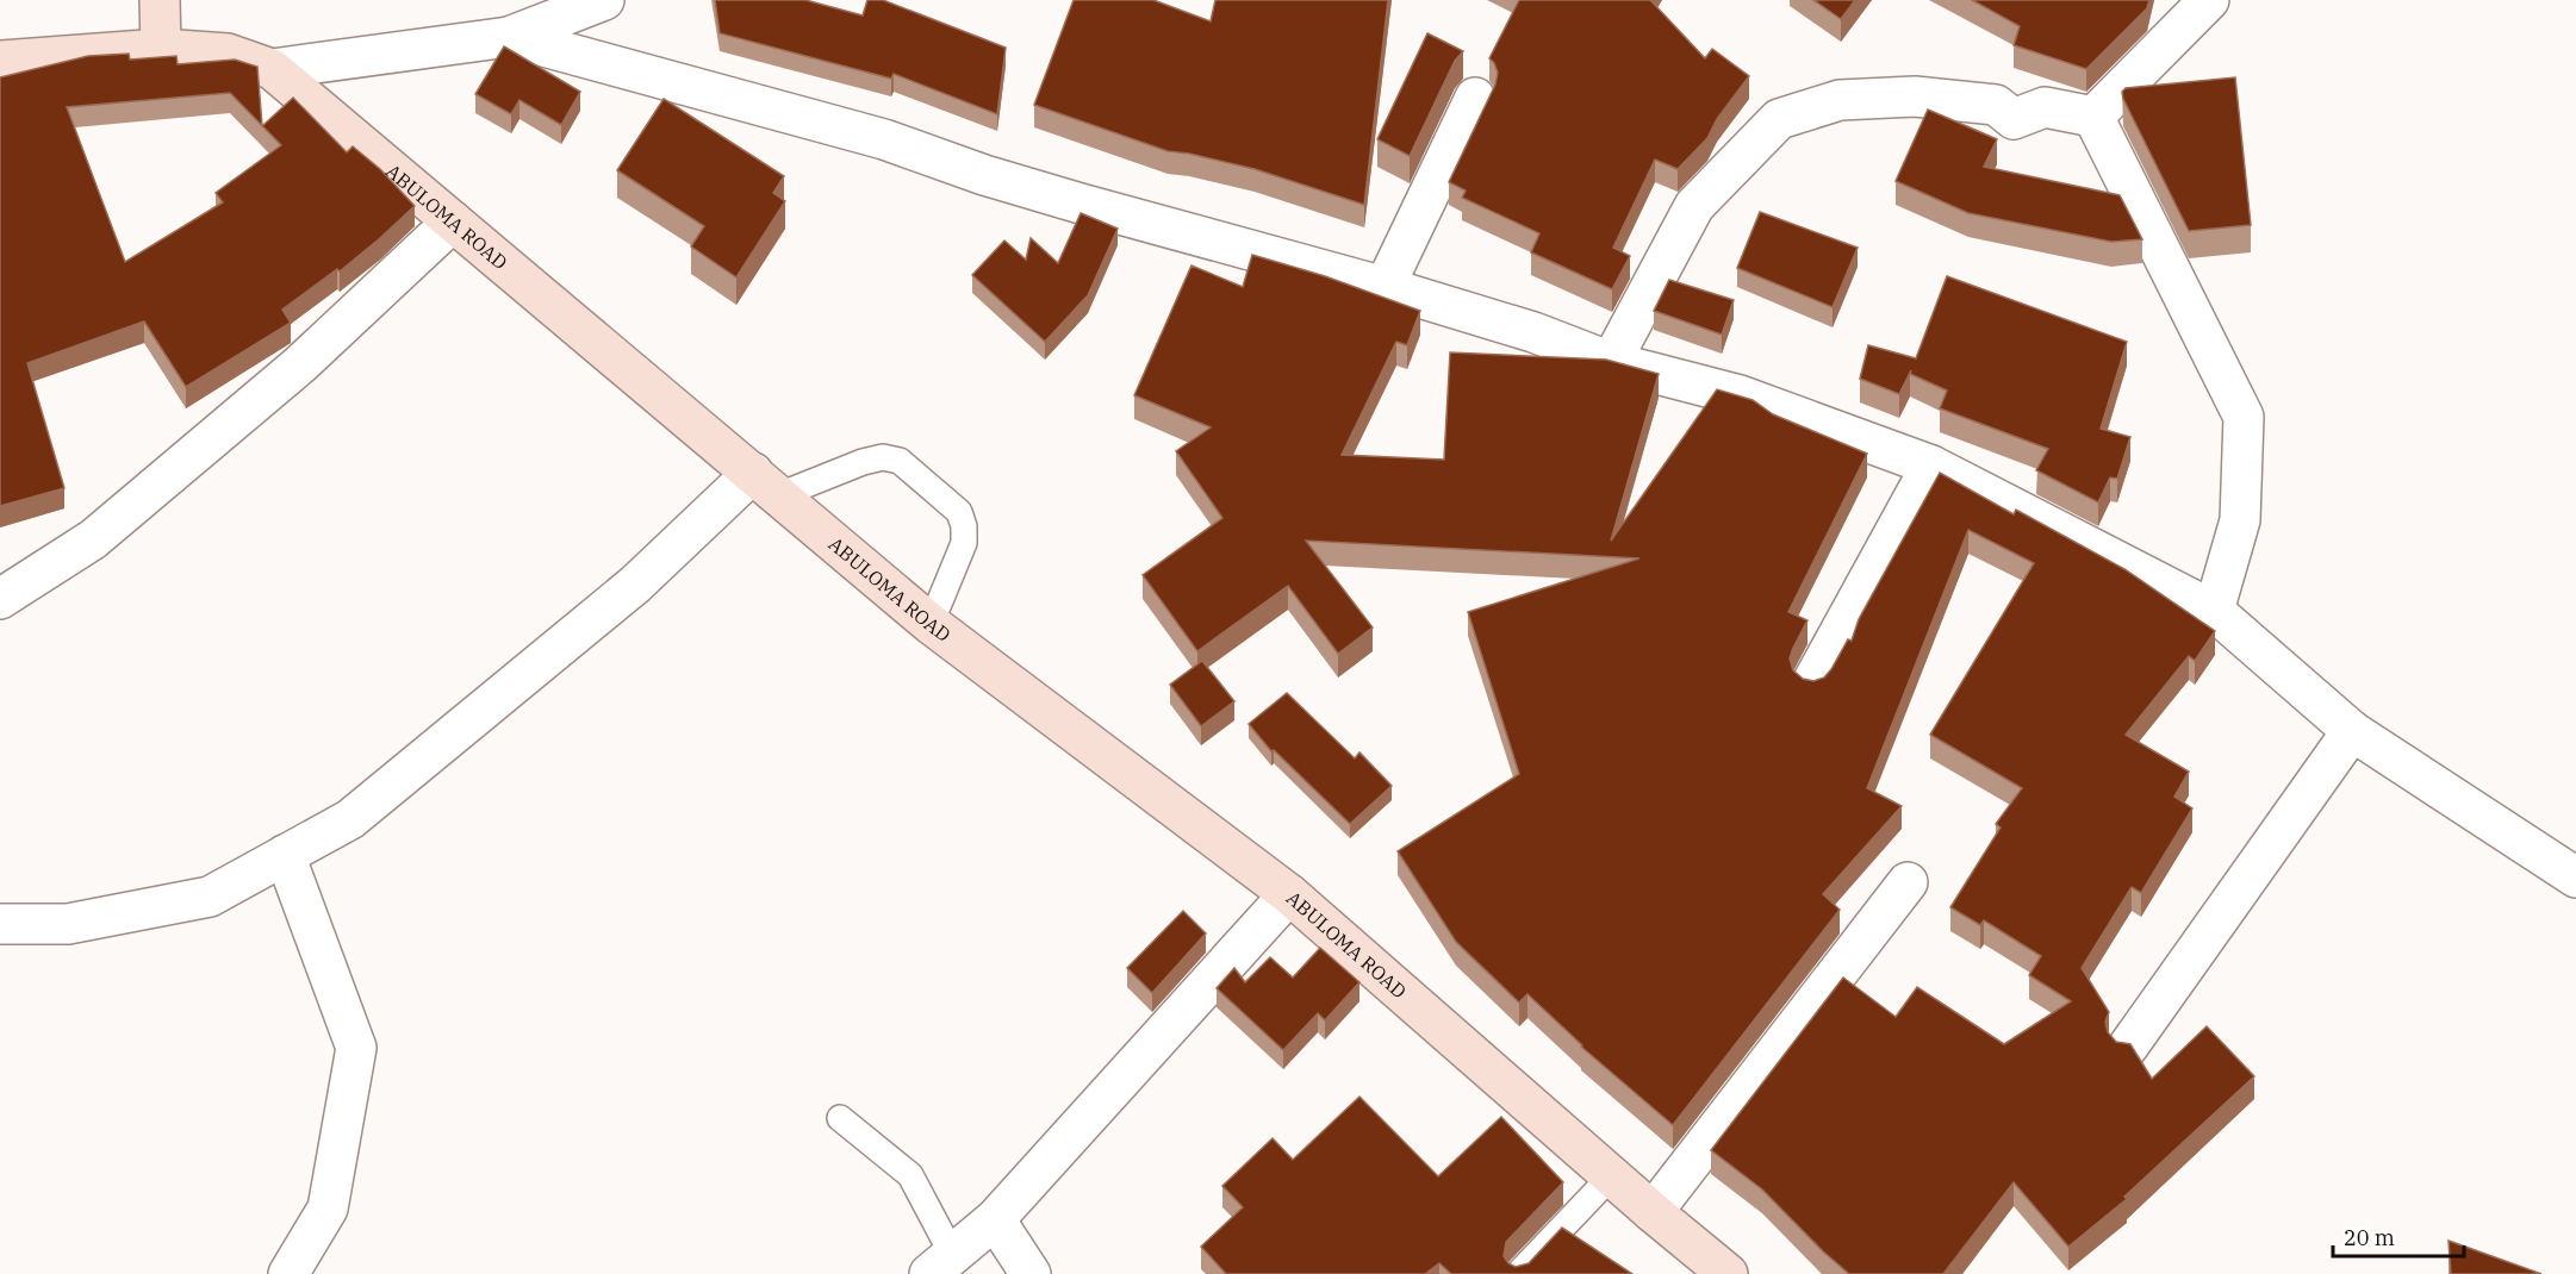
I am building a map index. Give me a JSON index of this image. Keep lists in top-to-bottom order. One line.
{"streets":{"street":["ABULOMA ROAD"]},"scale_bar":"20 m"}
